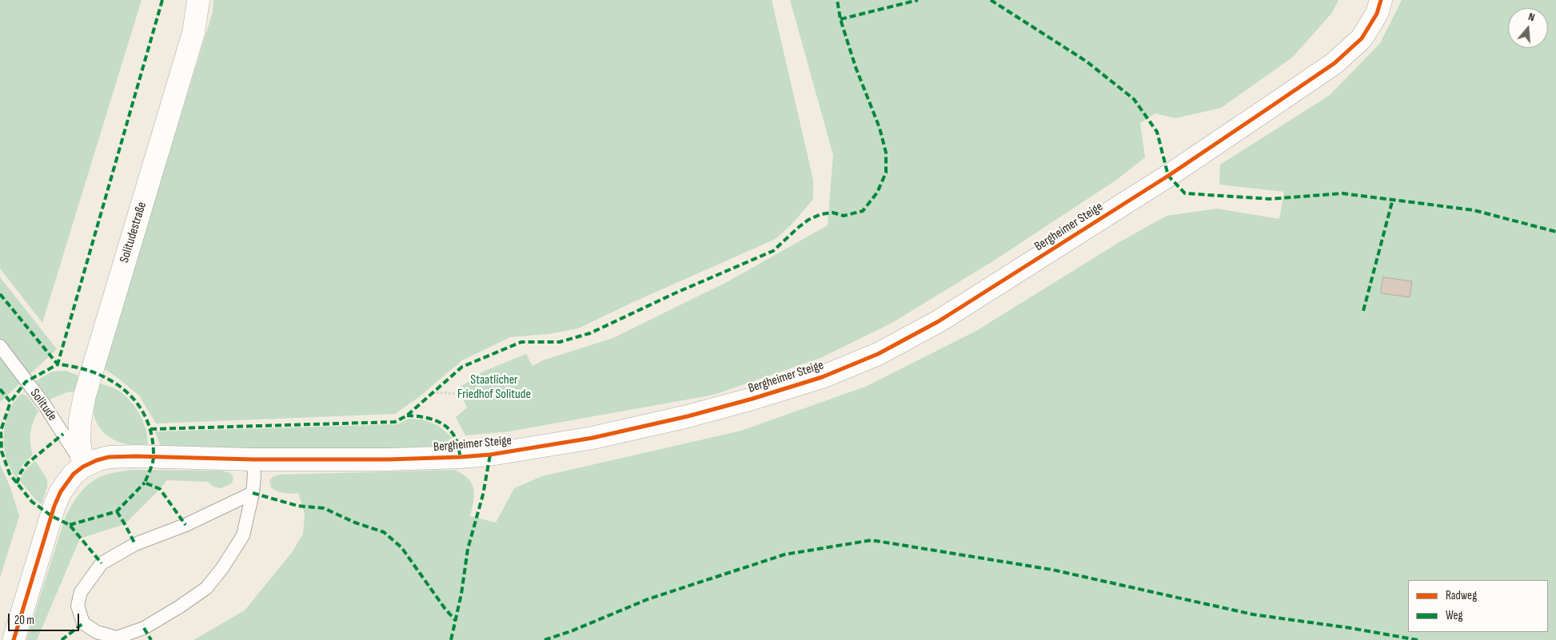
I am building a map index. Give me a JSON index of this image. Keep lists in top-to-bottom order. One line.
{"streets":{"street":["Bergheimer Steige","Solitudestraße"],"lane":["Solitude"]},"crossings":[["Bergheimer Steige","Solitudestraße"],["Bergheimer Steige","Solitude"],["Solitudestraße","Solitude"]],"parks":["Staatlicher Friedhof Solitude"],"legend":["Radweg","Weg"],"scale_bar":"20 m","north":"top"}
